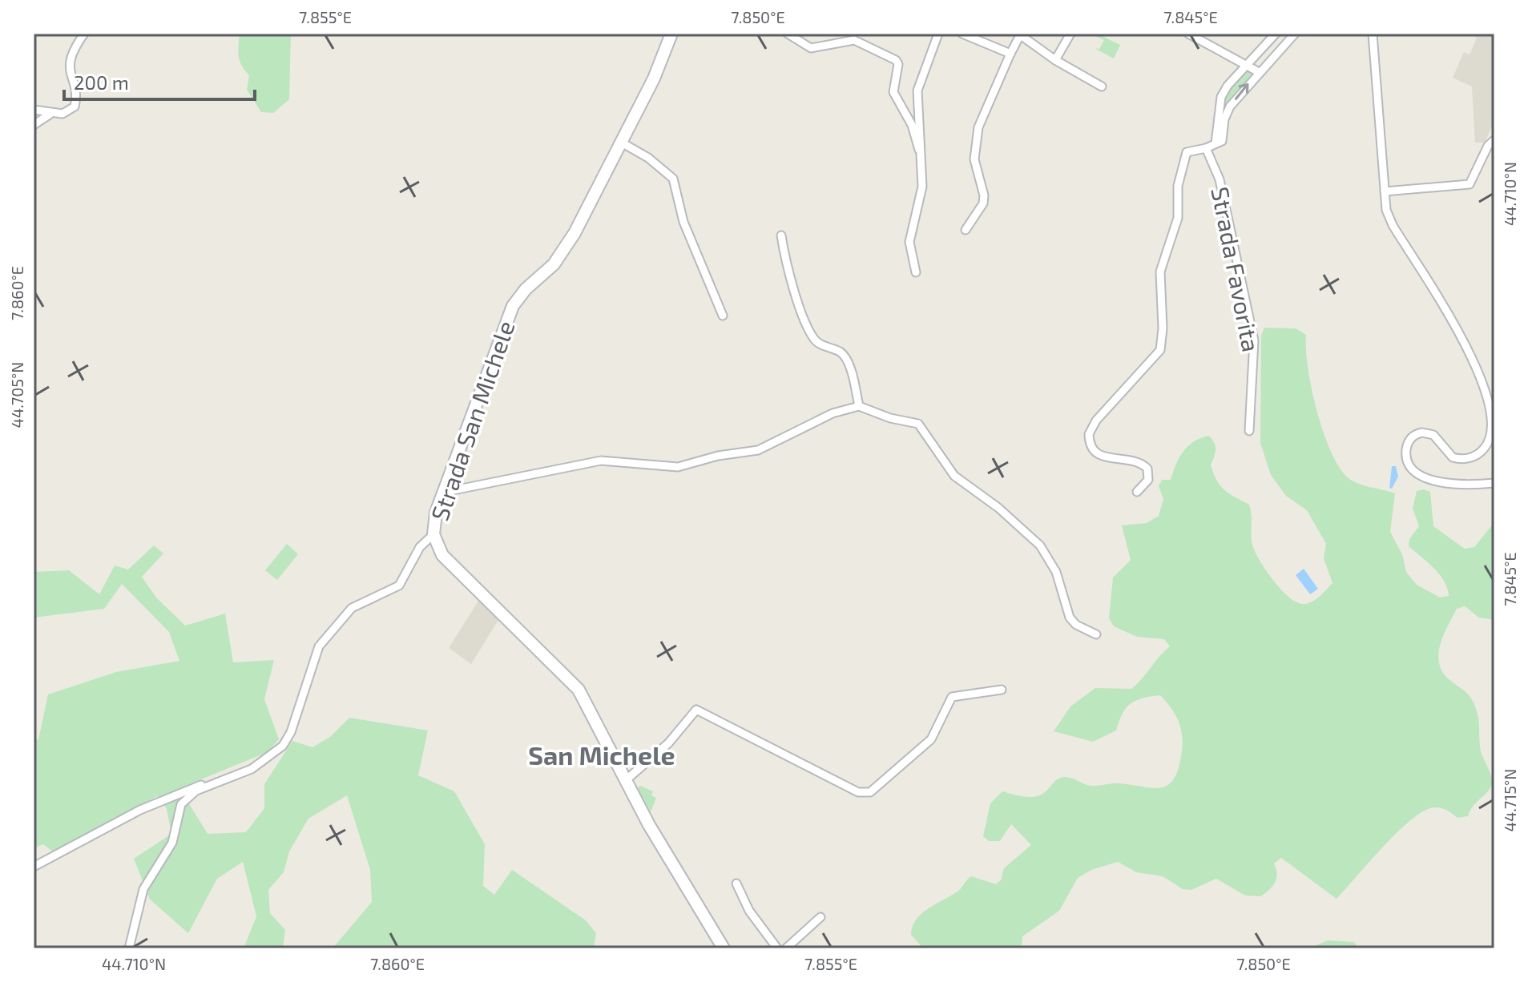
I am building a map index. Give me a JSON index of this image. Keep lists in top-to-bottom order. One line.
{"streets":{"street":["Strada Favorita","Strada San Michele"]},"districts":["San Michele"],"scale_bar":"200 m","coordinates":["7.855°E","7.850°E","7.845°E","44.710°N","7.860°E","44.705°N","44.715°N"]}
